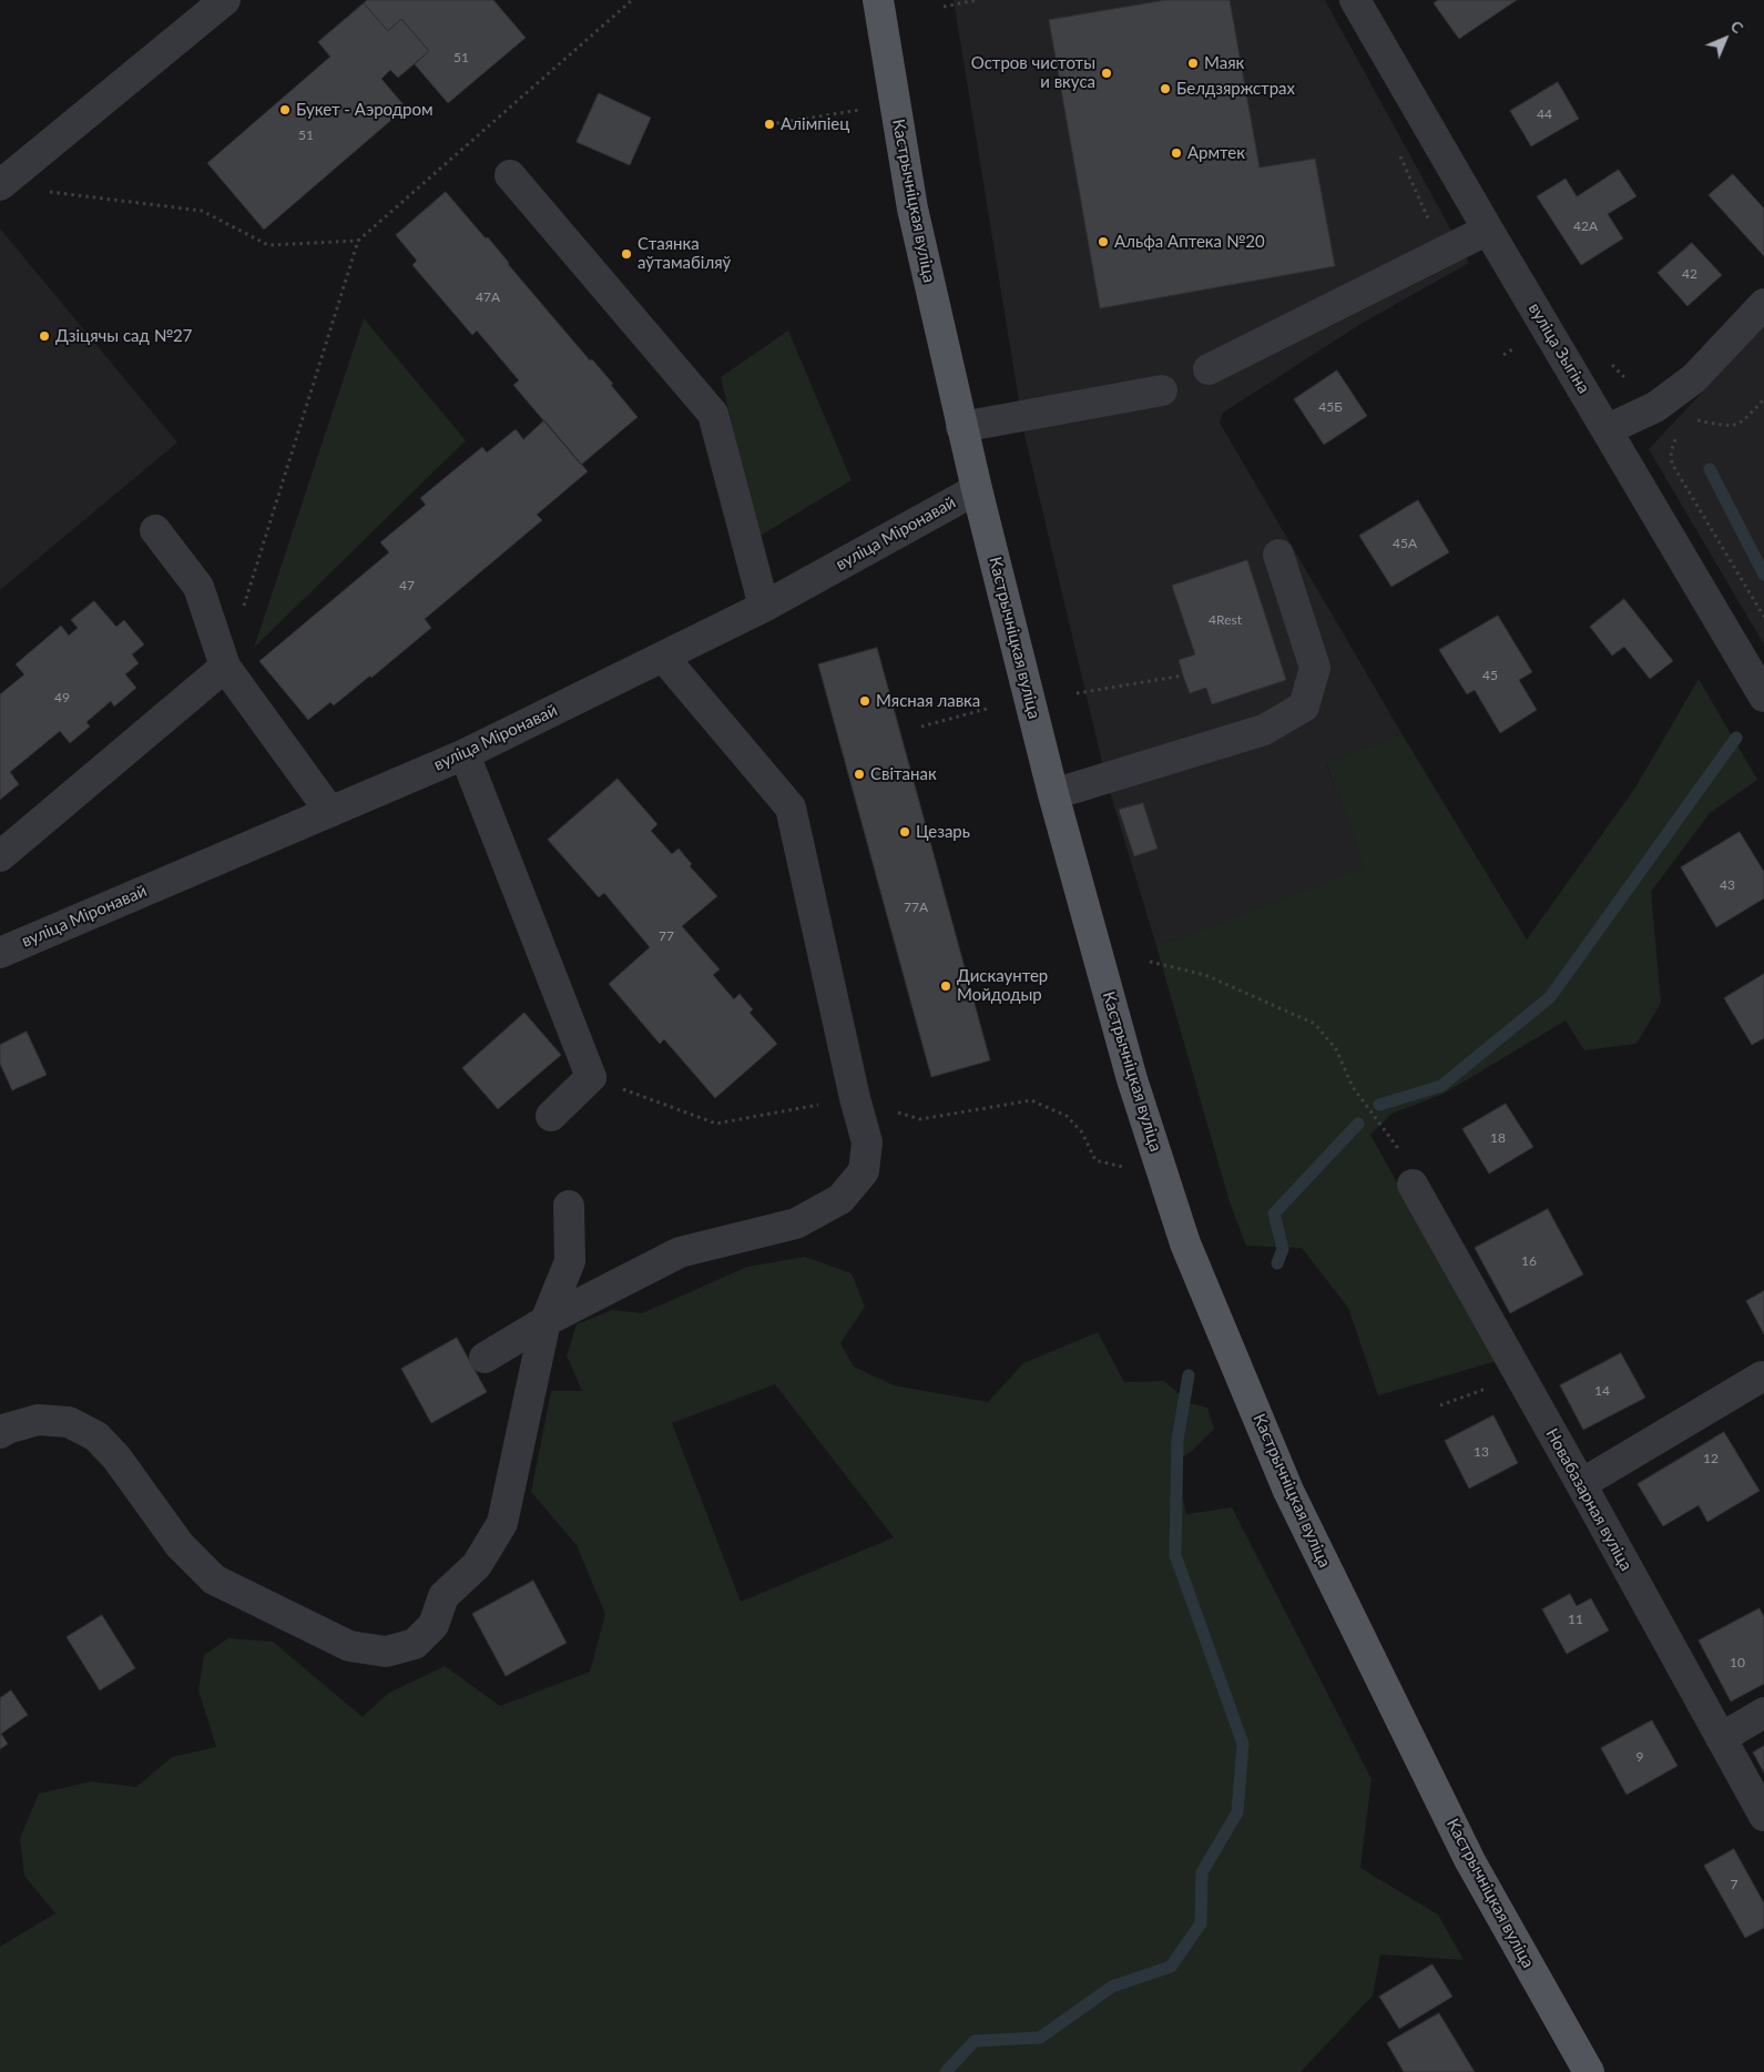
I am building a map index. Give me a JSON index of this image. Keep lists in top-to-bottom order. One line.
{"streets":{"main road":["Кастрычніцкая вуліца"],"street":["вуліца Зыгіна","вуліца Міронавай","Новабазарная вуліца"]},"crossings":[["Кастрычніцкая вуліца","вуліца Міронавай"]],"places":["Маяк","Остров чистоты и вкуса","Белдзяржстрах","Букет - Аэродром","Алімпіец","Армтек","Альфа Аптека №20","Стаянка аўтамабіляў","Дзіцячы сад №27","Мясная лавка","Світанак","Цезарь","Дискаунтер Мойдодыр"],"house_numbers":["51","44","51","42А","42","47А","45Б","45А","47","4Rest","45","49","43","77А","77","18","16","14","13","12","11","10","9","7"],"north":"top right"}
